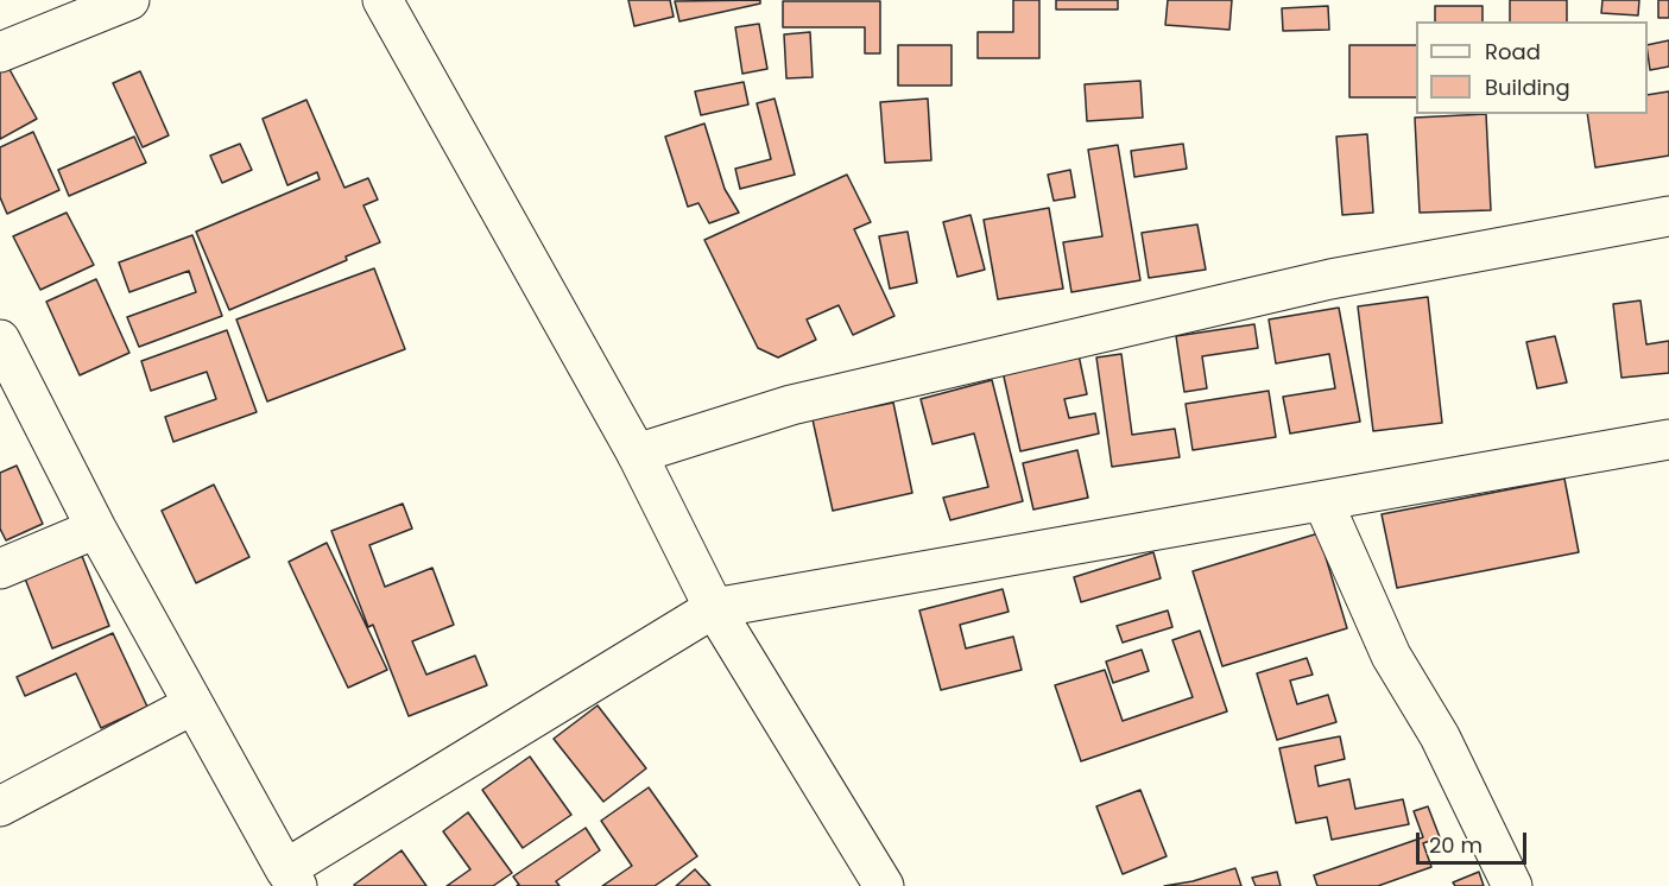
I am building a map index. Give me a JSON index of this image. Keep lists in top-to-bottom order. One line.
{"legend":["Road","Building"],"scale_bar":"20 m"}
